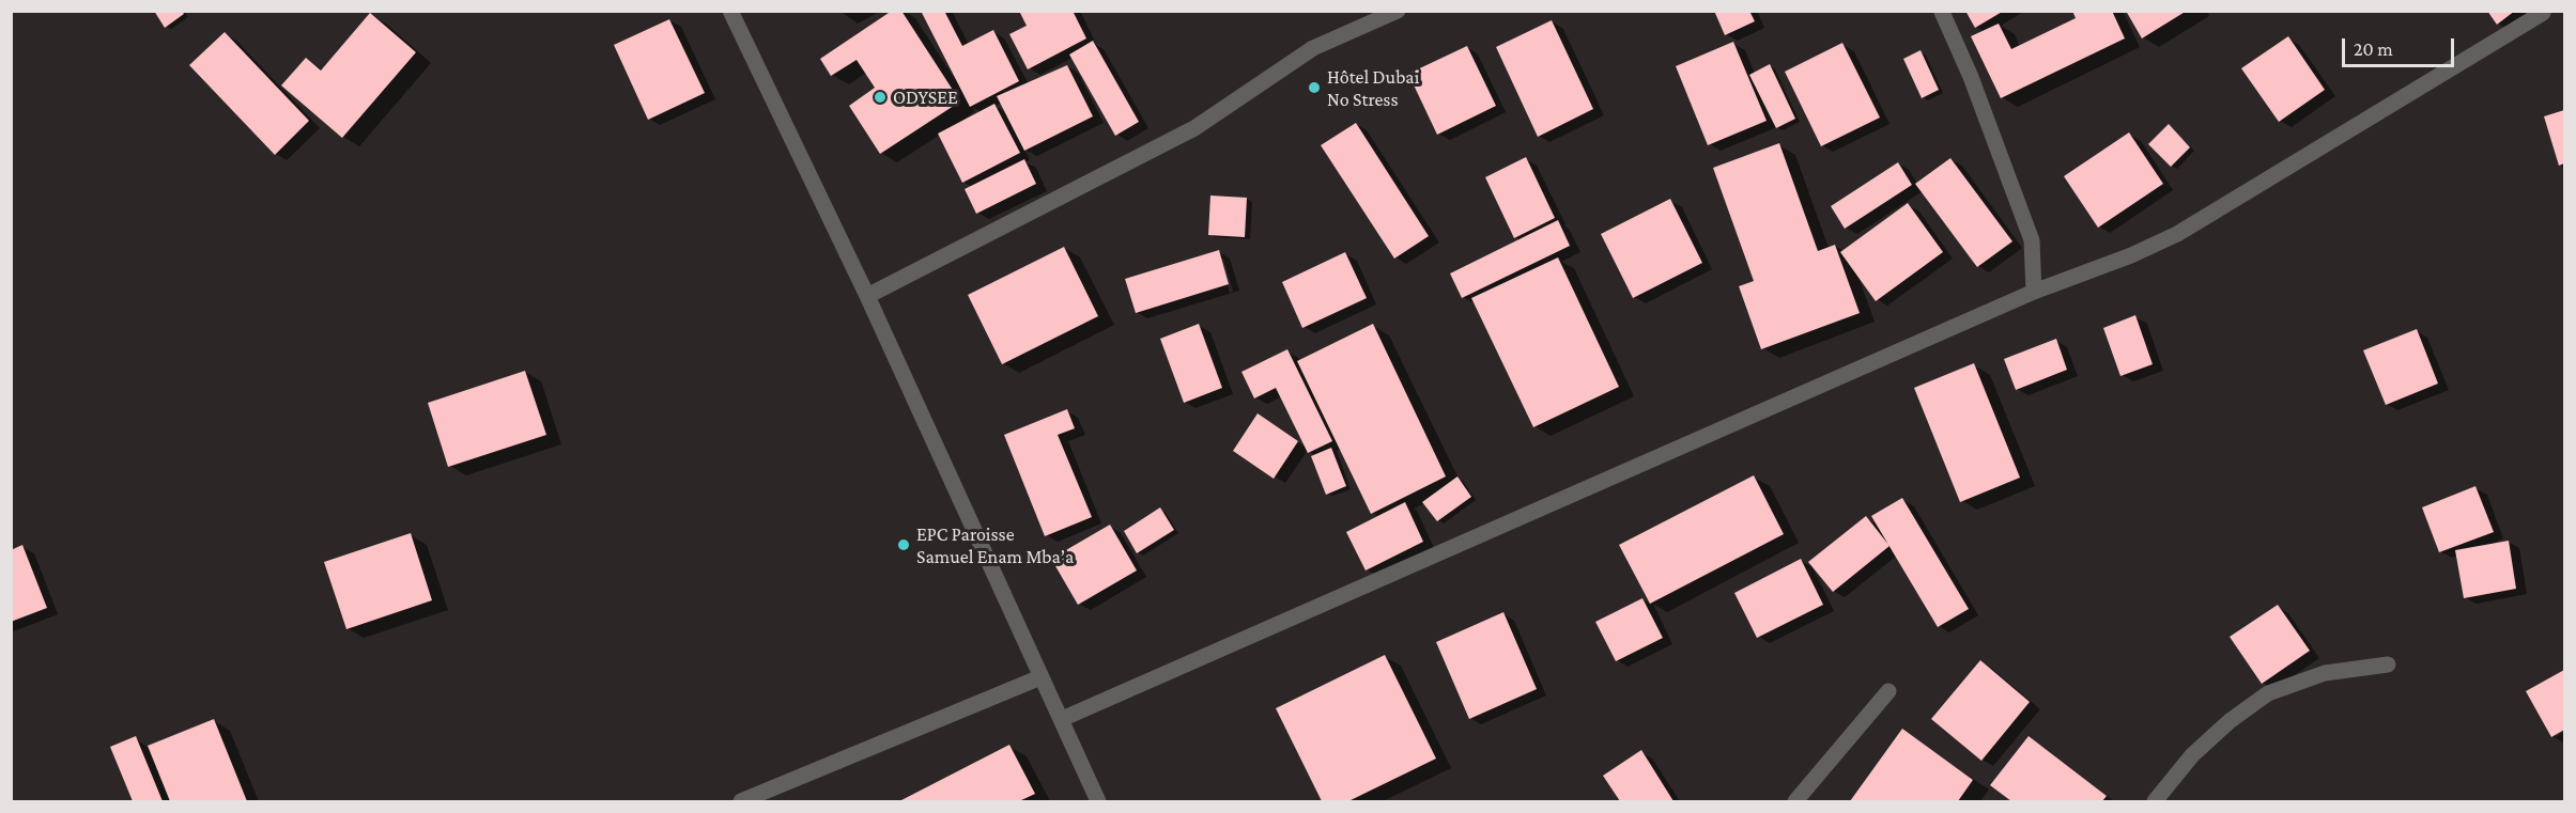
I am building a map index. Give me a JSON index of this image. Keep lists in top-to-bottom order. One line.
{"places":["Hôtel Dubai No Stress","ODYSEE","EPC Paroisse Samuel Enam Mba’a"],"scale_bar":"20 m"}
